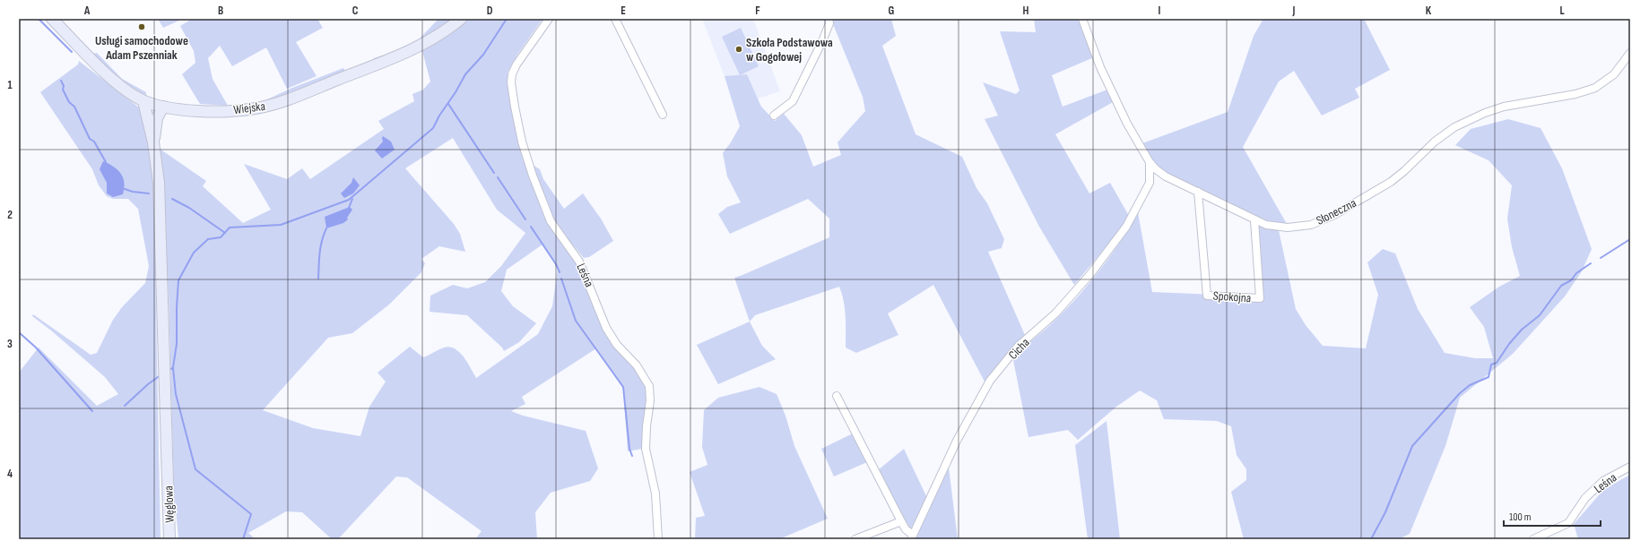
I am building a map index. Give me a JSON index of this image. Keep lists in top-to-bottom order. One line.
{"streets":{"street":["Wiejska","Słoneczna","Leśna","Spokojna","Cicha","Węglowa"]},"crossings":[["Słoneczna","Spokojna"],["Słoneczna","Cicha"]],"places":["Usługi samochodowe Adam Pszenniak","Szkoła Podstawowa w Gogołowej"],"scale_bar":"100 m","grid":{"columns":["A","B","C","D","E","F","G","H","I","J","K","L"],"rows":["1","2","3","4"]}}
